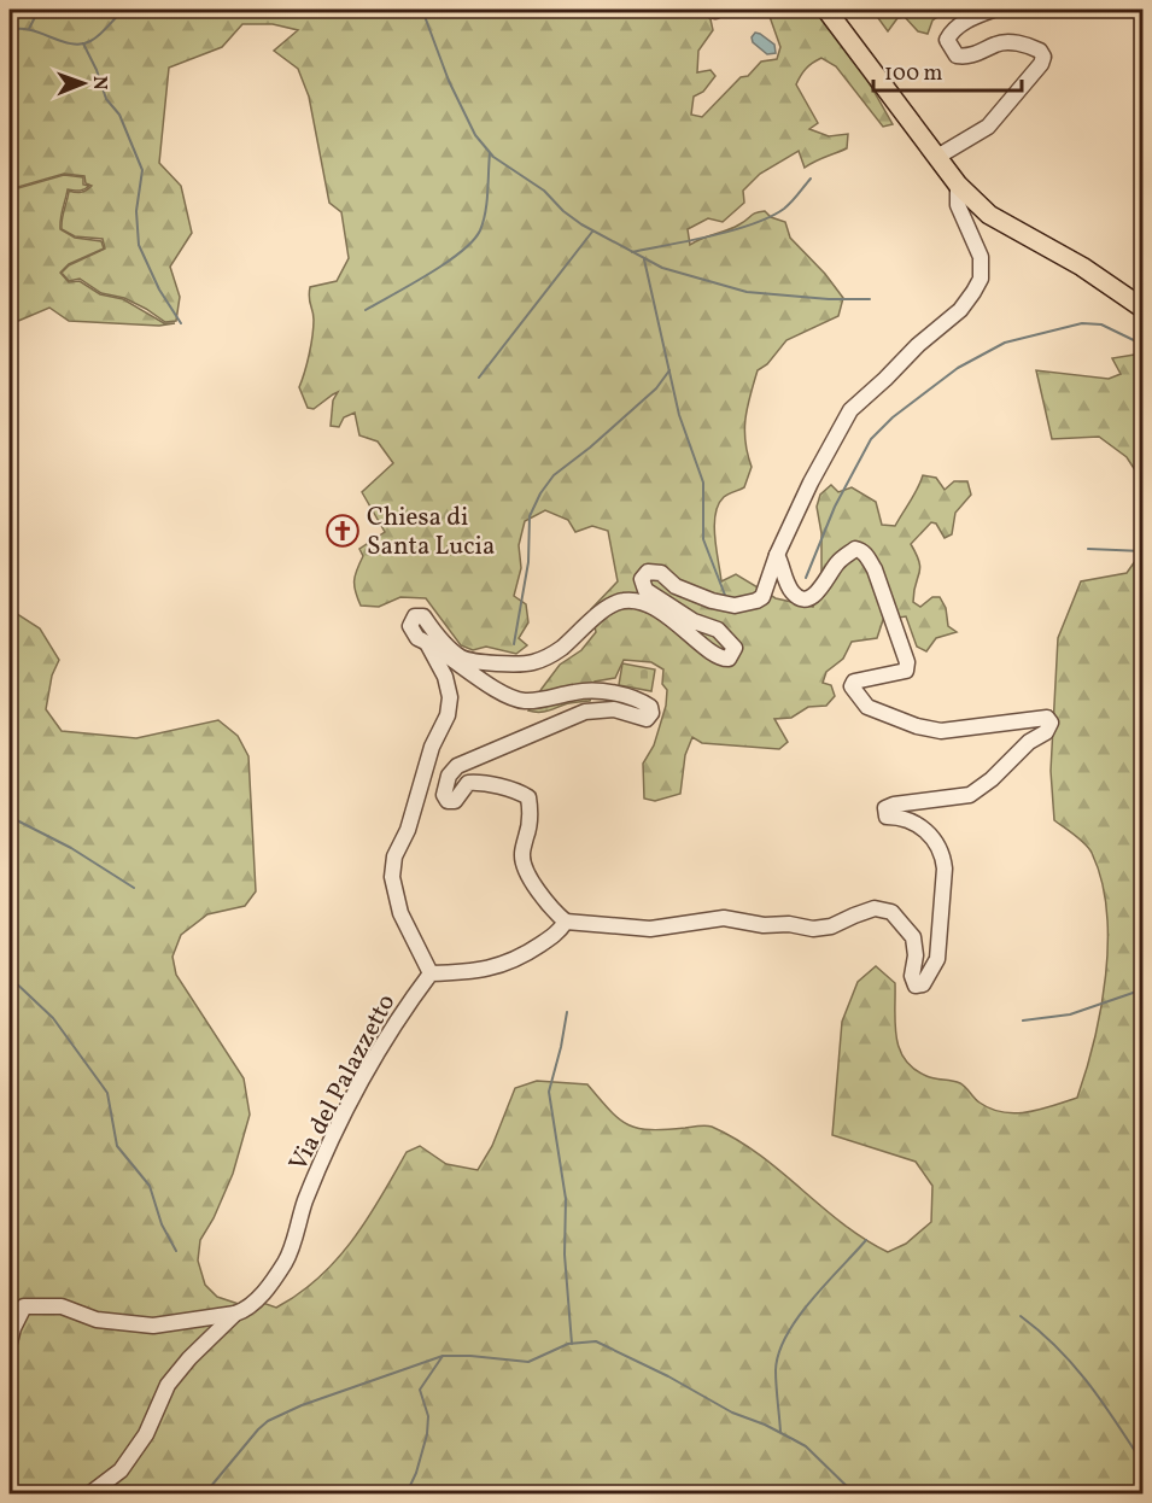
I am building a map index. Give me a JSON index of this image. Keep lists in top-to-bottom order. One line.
{"streets":{"street":["Via del Palazzetto"]},"places":{"church":["Chiesa di Santa Lucia"]},"scale_bar":"100 m","north":"right"}
